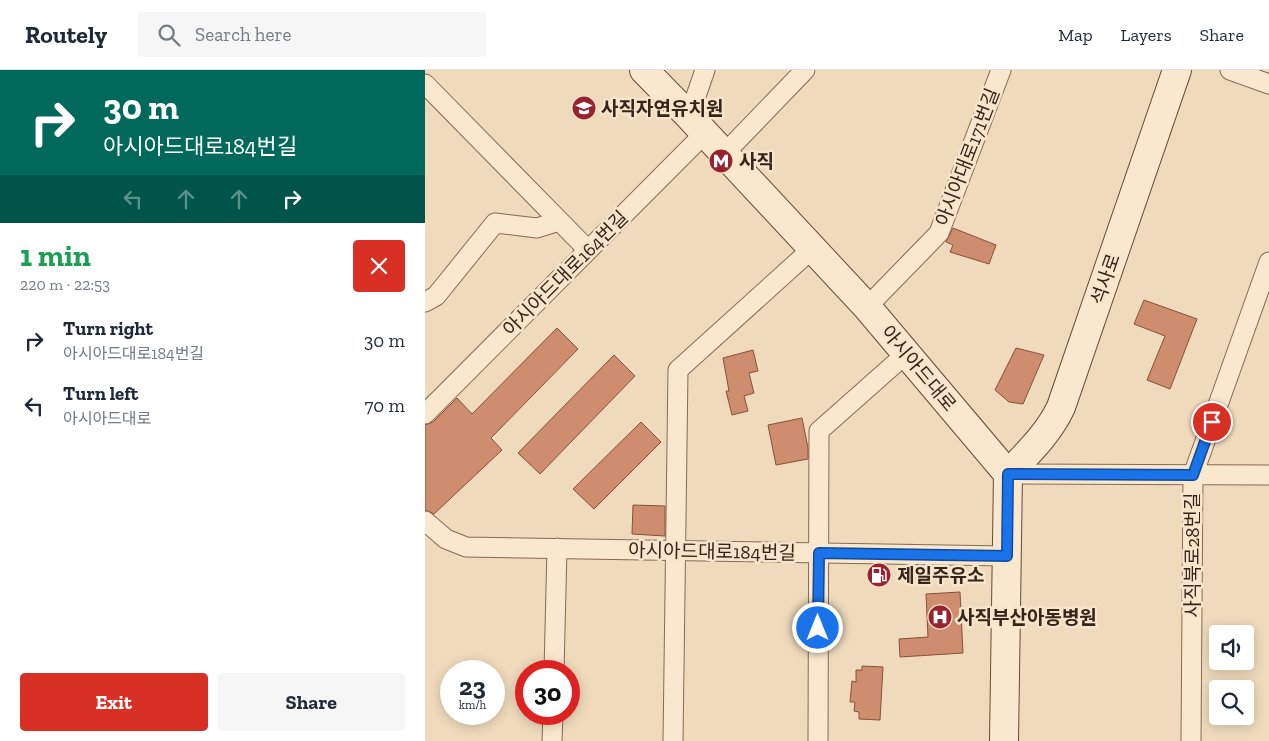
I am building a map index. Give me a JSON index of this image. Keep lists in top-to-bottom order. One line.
{"streets":{"main road":["석사로","아시아드대로"],"street":["아시아대로171번길","아시아드대로164번길","아시아드대로184번길","사직북로28번길"]},"crossings":[["아시아대로171번길","아시아드대로"],["아시아드대로164번길","아시아드대로"],["석사로","아시아드대로"]],"places":{"school or university":["사직자연유치원"],"metro station":["사직"],"fuel station":["제일주유소"],"hospital":["사직부산아동병원"]},"page":{"header":"Routely","search":"Search here","nav":["Map","Layers","Share"],"turn":["30 m","아시아드대로184번길"],"heading":["1 min","220 m · 22:53"],"list":[{"name":"Turn right","note":"아시아드대로184번길","value":"30 m"},{"name":"Turn left","note":"아시아드대로","value":"70 m"}],"speed":"23 km/h","limit":"30","buttons":["Exit","Share"]}}
